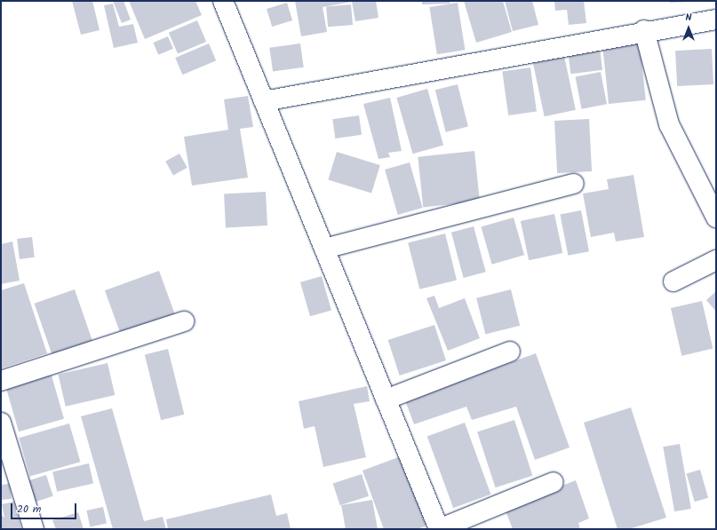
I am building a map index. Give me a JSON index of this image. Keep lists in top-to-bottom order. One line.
{"scale_bar":"20 m","north":"top"}
